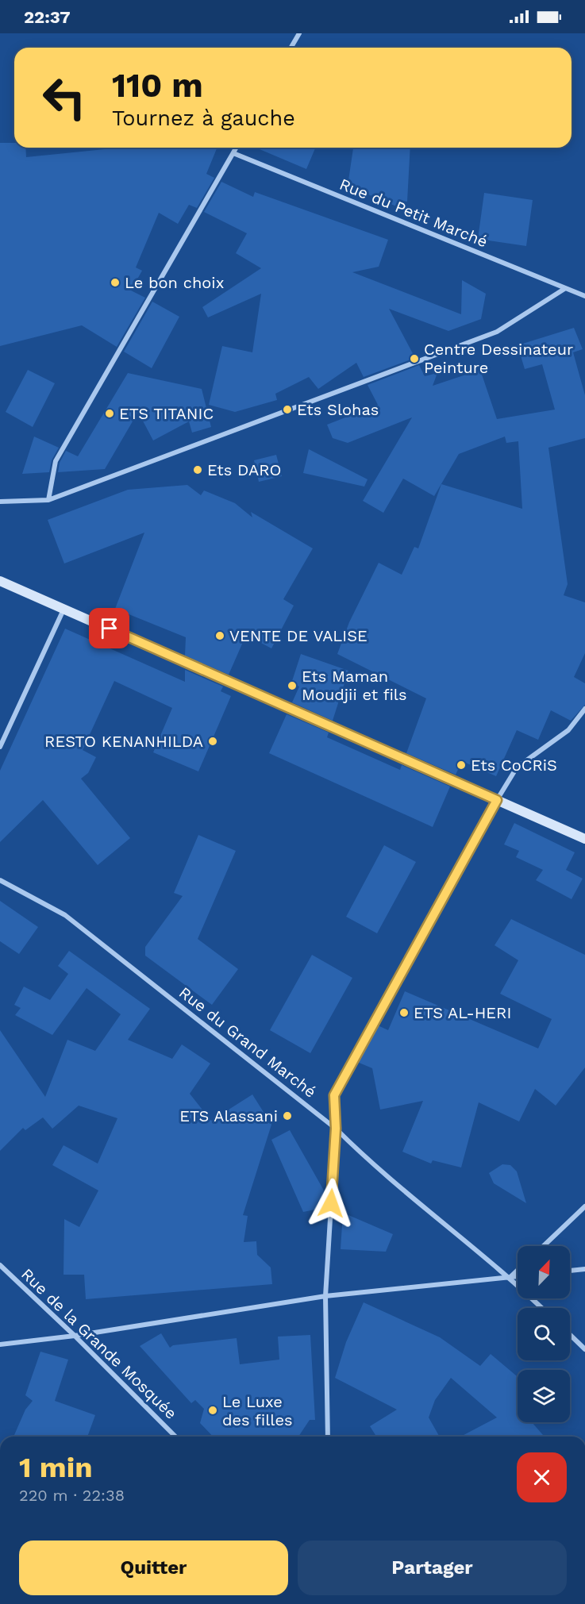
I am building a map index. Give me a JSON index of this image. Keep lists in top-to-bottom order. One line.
{"streets":{"street":["Rue du Petit Marché","Rue du Grand Marché","Rue de la Grande Mosquée"]},"places":["Le bon choix","Centre Dessinateur Peinture","Ets Slohas","ETS TITANIC","Ets DARO","VENTE DE VALISE","Ets Maman Moudjii et fils","RESTO KENANHILDA","Ets CoCRiS","ETS AL-HERI","ETS Alassani","Le Luxe des filles"],"north":"top right","page":{"status":"22:37","turn":["110 m","Tournez à gauche"],"heading":["1 min","220 m · 22:38"],"buttons":["Quitter","Partager"]}}
